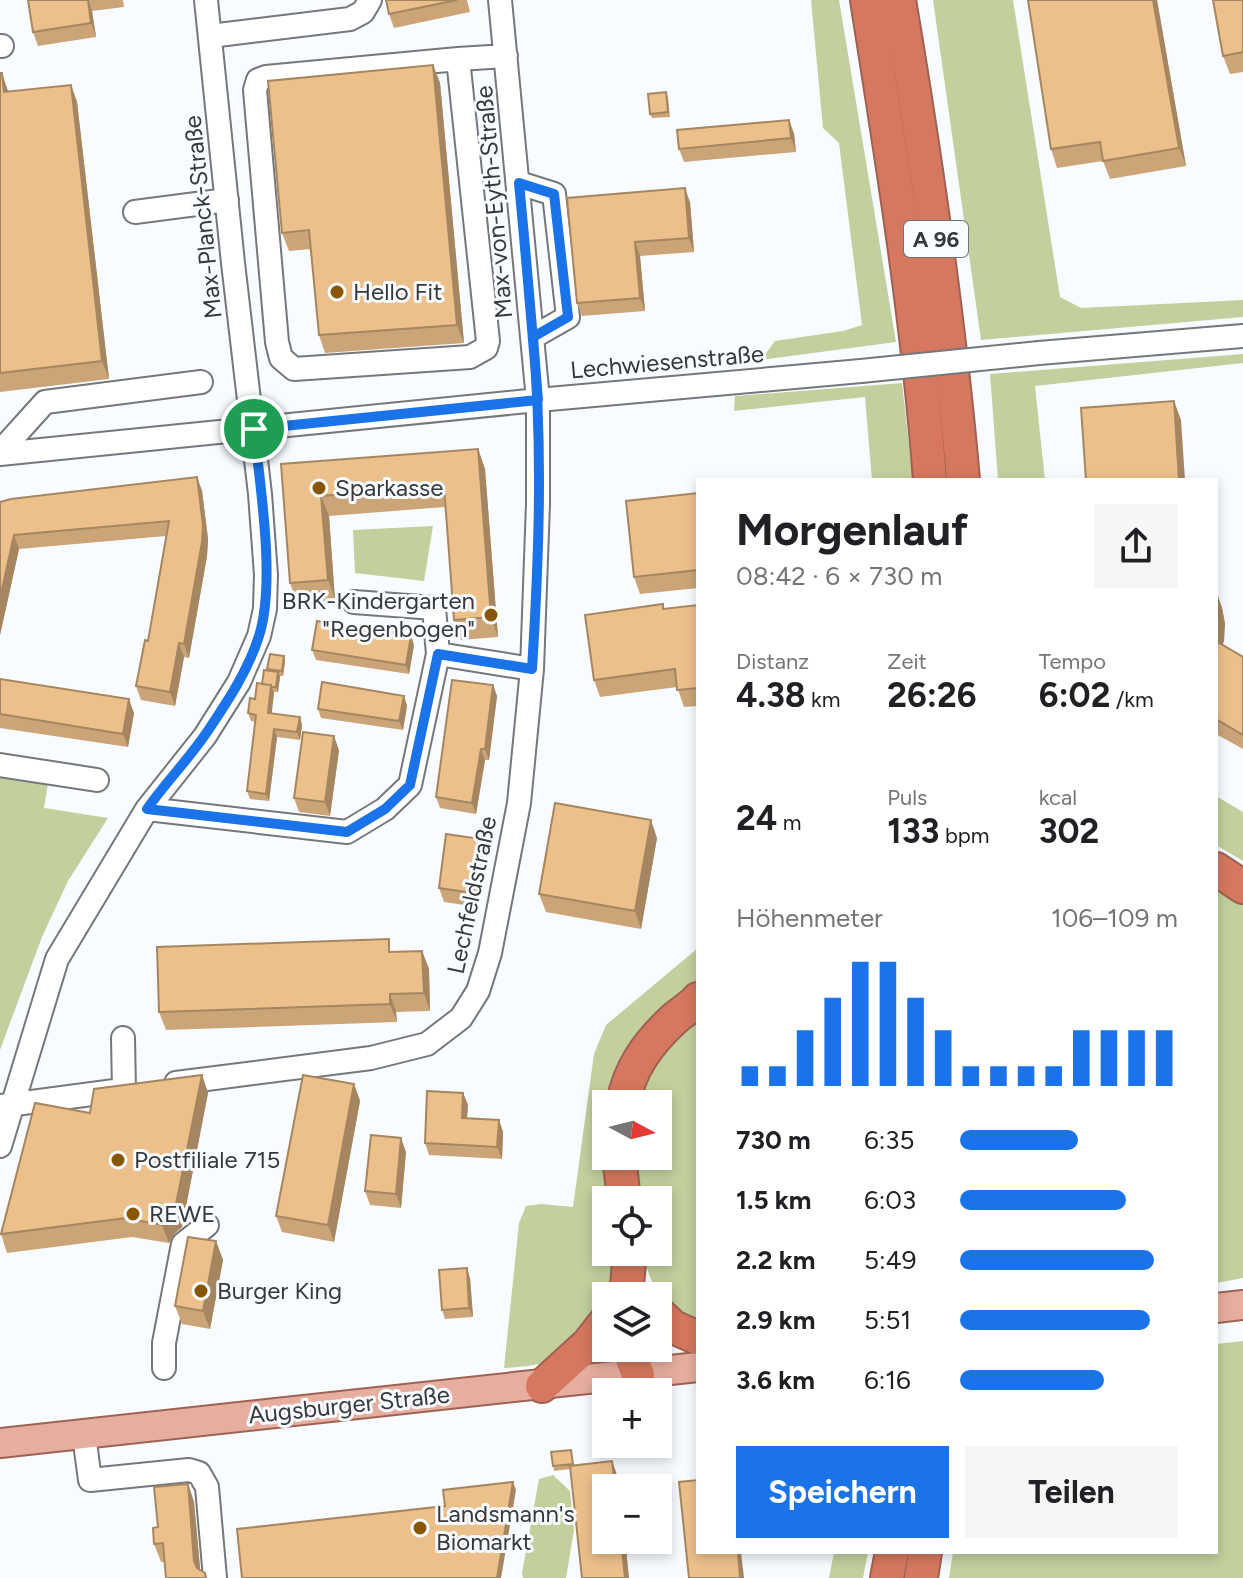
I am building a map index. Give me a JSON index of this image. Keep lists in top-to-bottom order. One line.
{"streets":{"highway":["A 96"],"main road":["Augsburger Straße"],"street":["Max-von-Eyth-Straße","Max-Planck-Straße","Lechwiesenstraße","Lechfeldstraße"]},"crossings":[["Max-von-Eyth-Straße","Lechwiesenstraße"],["Max-von-Eyth-Straße","Lechfeldstraße"],["Max-Planck-Straße","Lechwiesenstraße"],["Max-Planck-Straße","Lechfeldstraße"],["Lechwiesenstraße","Lechfeldstraße"]],"places":["Hello Fit","Sparkasse","BRK-Kindergarten \"Regenbogen\"","Postfiliale 715","REWE","Burger King","Landsmann's Biomarkt"],"north":"right","page":{"heading":["Morgenlauf","08:42 · 6 × 730 m"],"stats":[["Distanz","4.38 km"],["Zeit","26:26"],["Tempo","6:02 /km"],["24 m"],["Puls","133 bpm"],["kcal","302"]],"chart":["Höhenmeter","106–109 m"],"map_buttons":["+","−"],"list":[{"name":"730 m","note":"6:35"},{"name":"1.5 km","note":"6:03"},{"name":"2.2 km","note":"5:49"},{"name":"2.9 km","note":"5:51"},{"name":"3.6 km","note":"6:16"}],"buttons":["Speichern","Teilen"]}}
